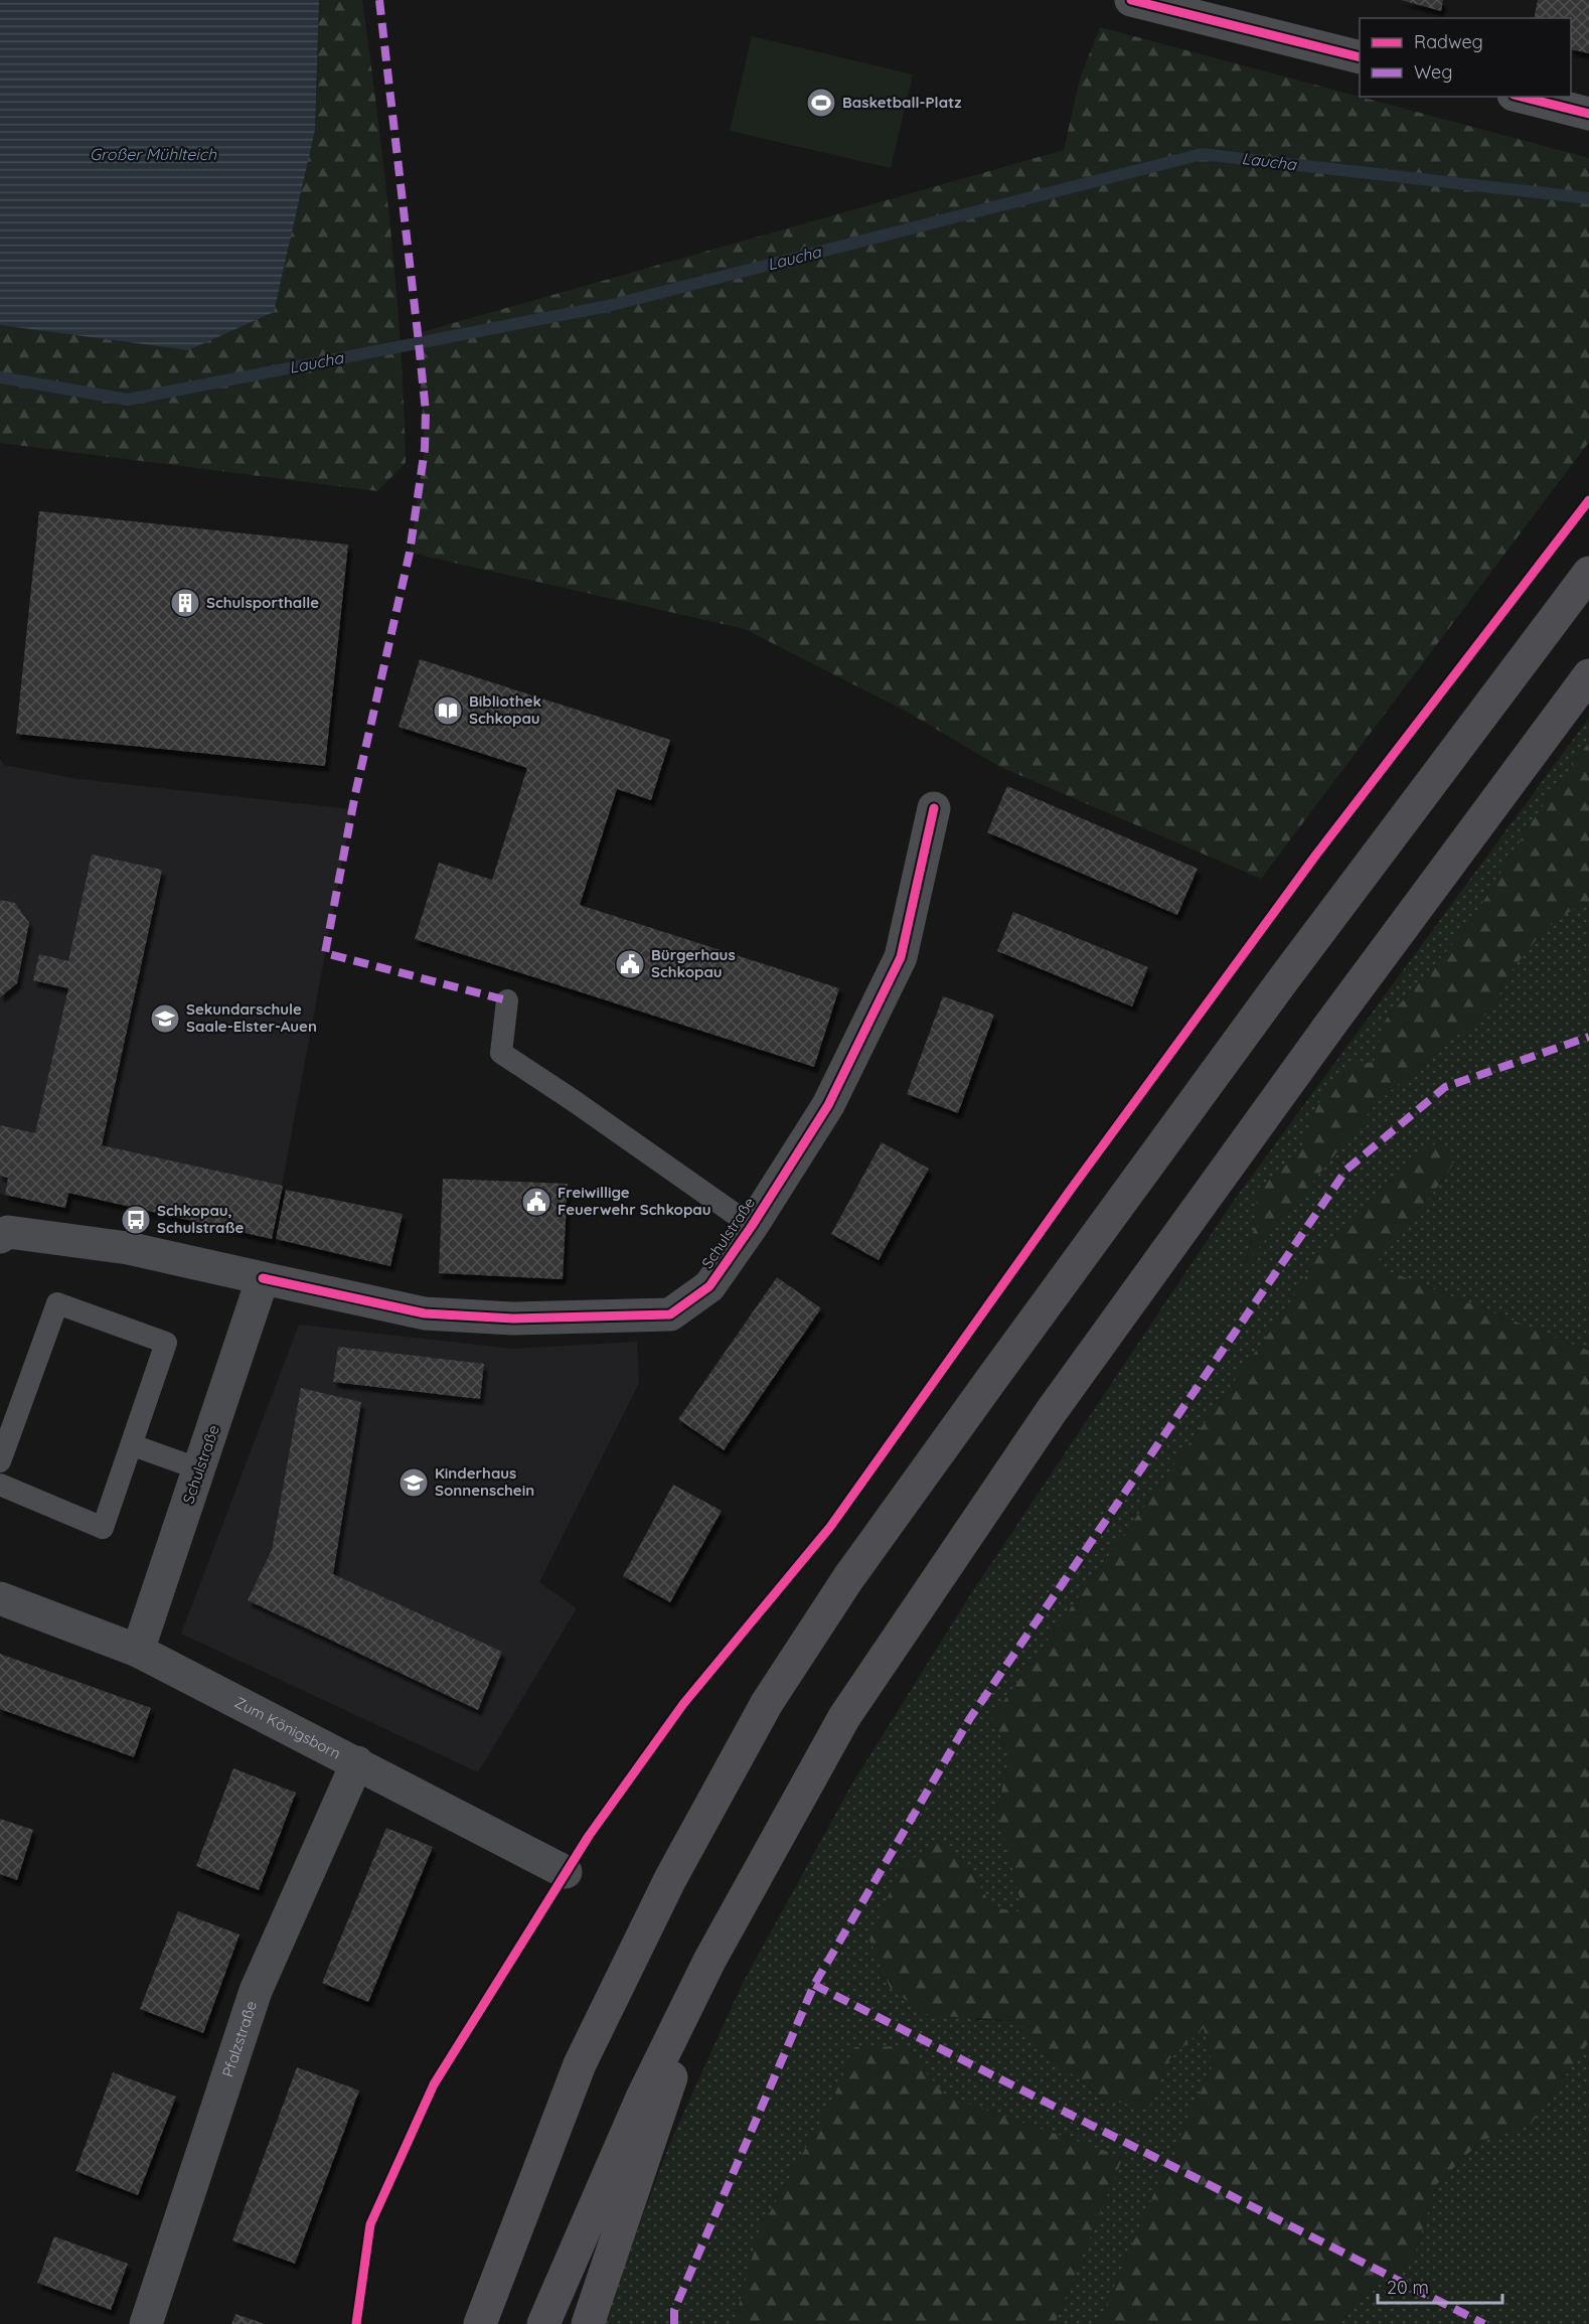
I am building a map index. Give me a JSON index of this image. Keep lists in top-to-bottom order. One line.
{"streets":{"street":["Schulstraße","Zum Königsborn","Pfalzstraße"]},"crossings":[["Schulstraße","Zum Königsborn"],["Zum Königsborn","Pfalzstraße"]],"water":["Großer Mühlteich","Laucha"],"places":{"sports":["Basketball-Platz"],"building":["Schulsporthalle"],"library":["Bibliothek Schkopau"],"public building":["Bürgerhaus Schkopau","Freiwillige Feuerwehr Schkopau"],"school or university":["Sekundarschule Saale-Elster-Auen","Kinderhaus Sonnenschein"],"bus stop":["Schkopau, Schulstraße"]},"legend":["Radweg","Weg"],"scale_bar":"20 m"}
